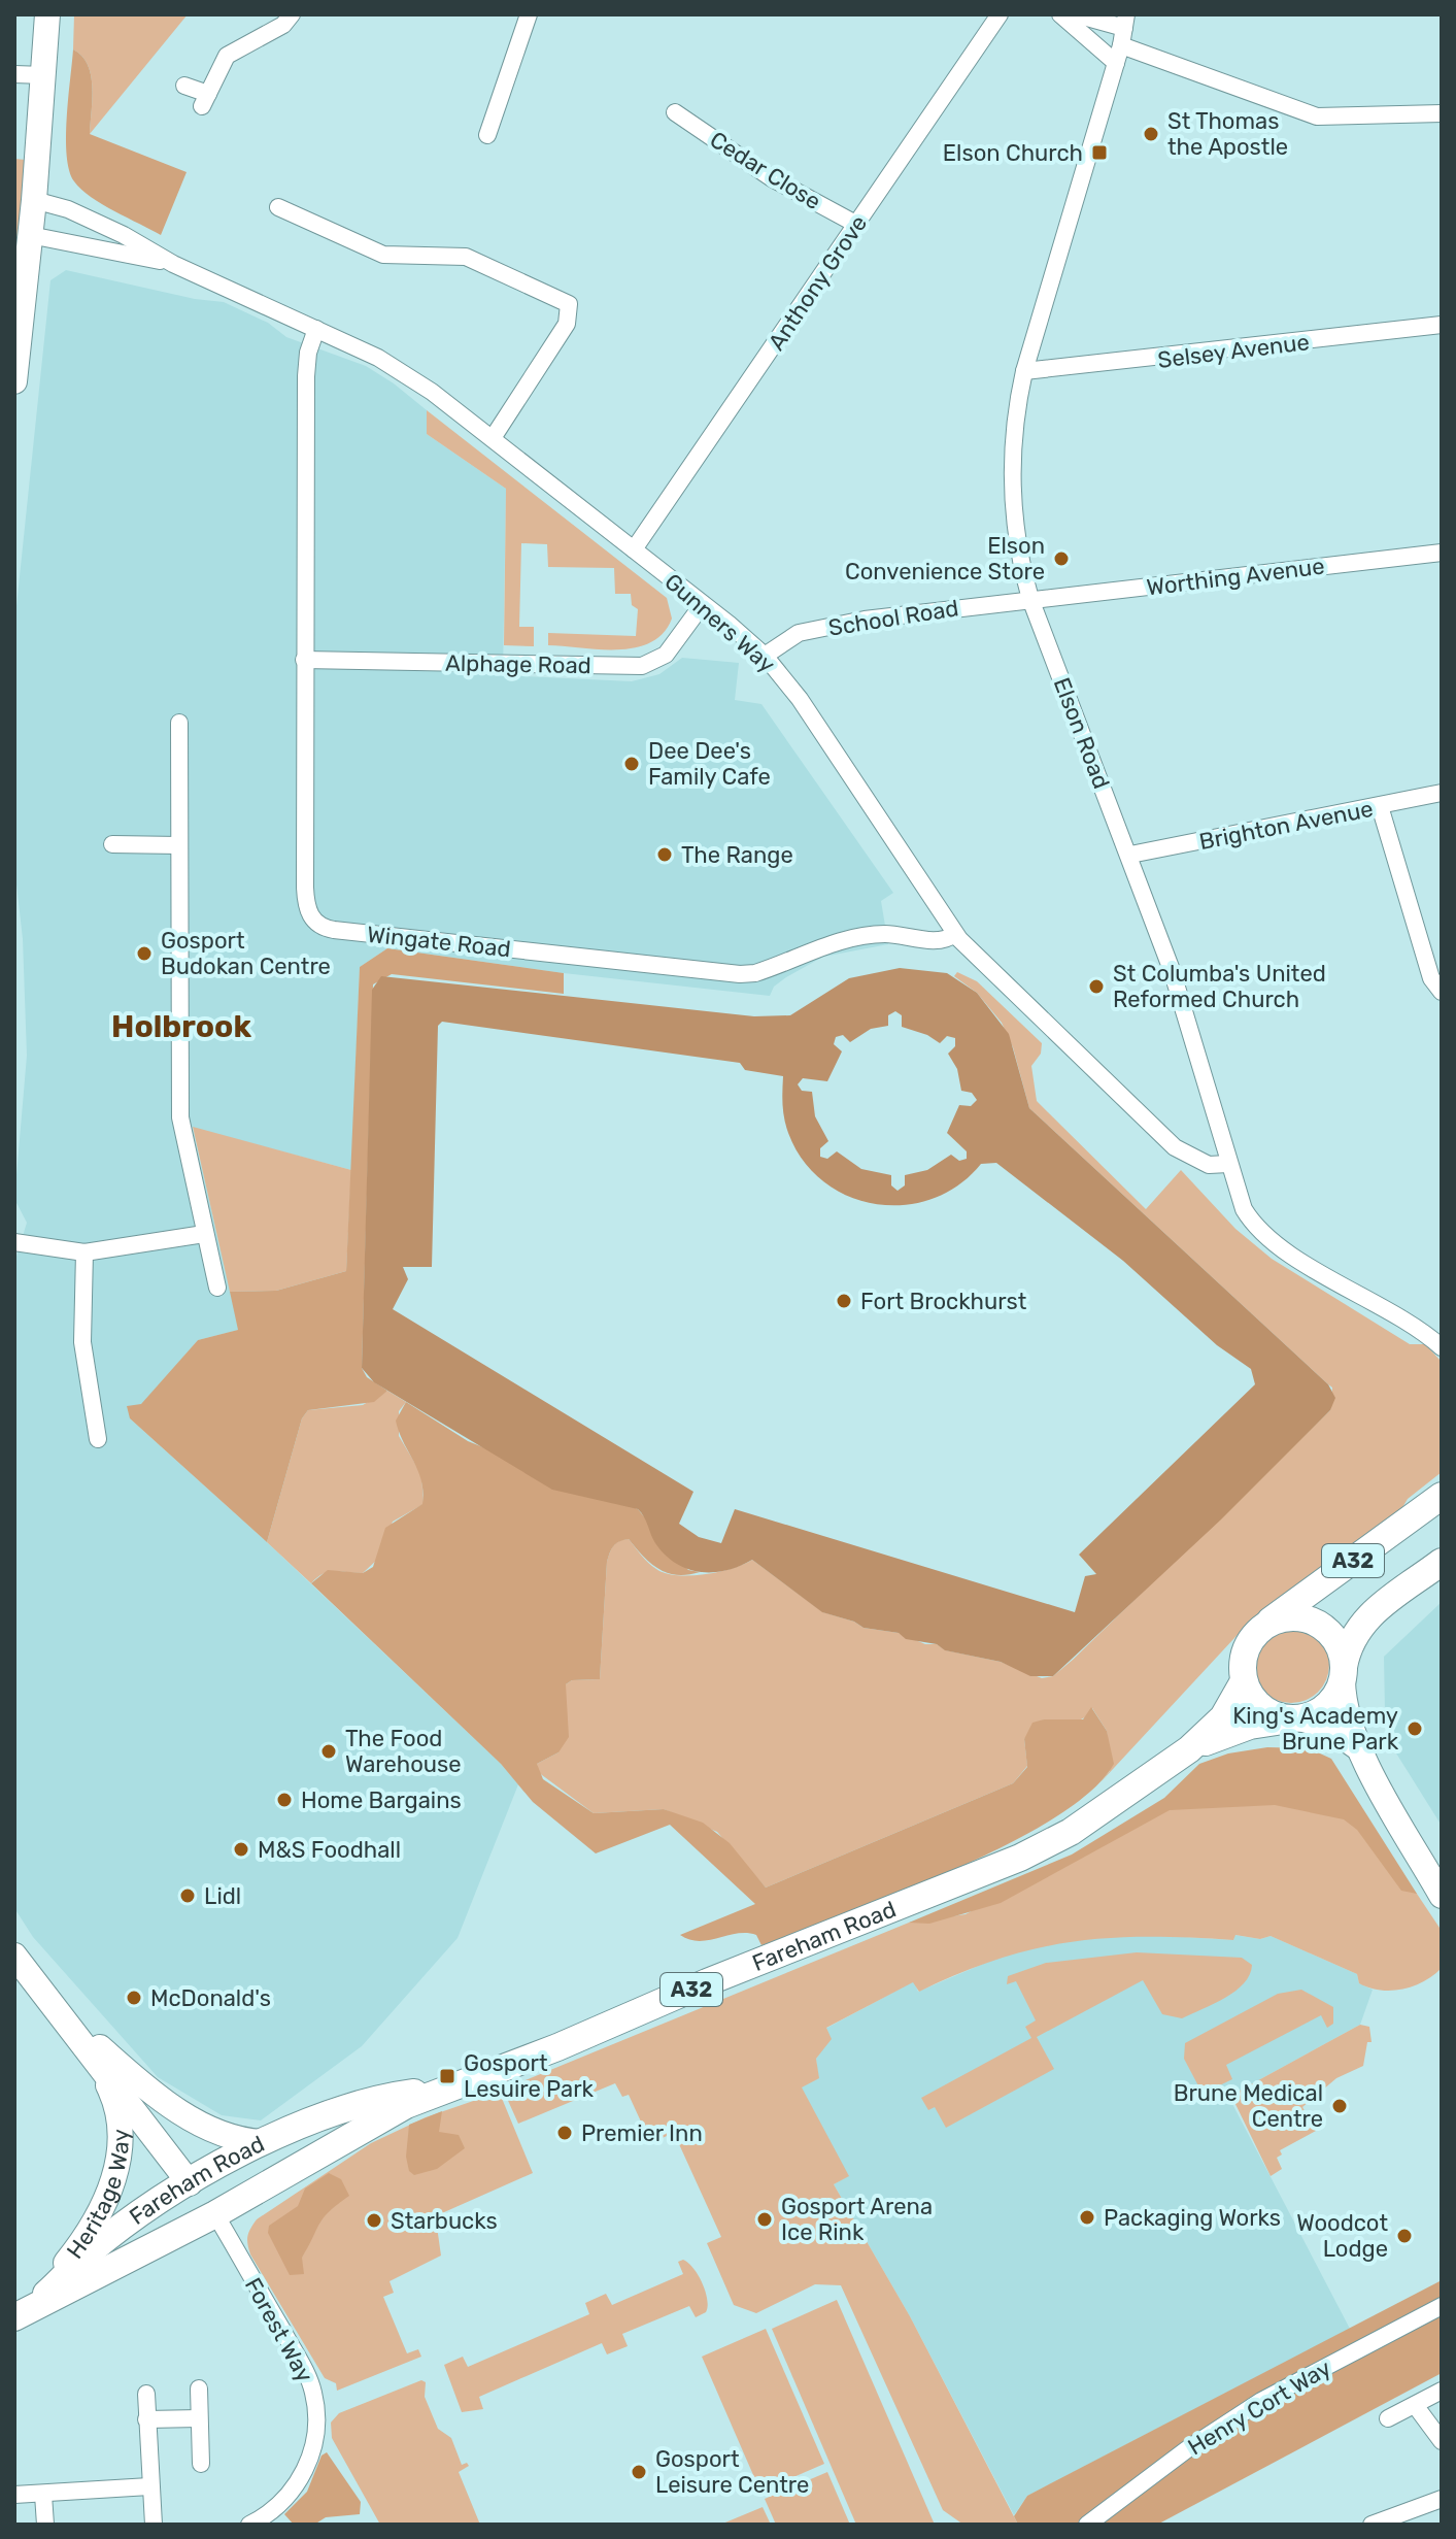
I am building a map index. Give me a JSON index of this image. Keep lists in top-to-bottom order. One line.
{"streets":{"main road":["A32","Fareham Road"],"street":["Cedar Close","Anthony Grove","Selsey Avenue","Worthing Avenue","School Road","Gunners Way","Alphage Road","Elson Road","Brighton Avenue","Wingate Road","Heritage Way","Forest Way","Henry Cort Way"]},"crossings":[["Cedar Close","Anthony Grove"],["Anthony Grove","Gunners Way"],["Selsey Avenue","Elson Road"],["Worthing Avenue","School Road"],["Worthing Avenue","Elson Road"],["School Road","Gunners Way"],["School Road","Elson Road"],["Gunners Way","Alphage Road"],["Gunners Way","Elson Road"],["Gunners Way","Wingate Road"],["Alphage Road","Wingate Road"],["Elson Road","Brighton Avenue"],["A32","Fareham Road"],["A32","Heritage Way"],["A32","Forest Way"],["Fareham Road","Heritage Way"],["Fareham Road","Forest Way"]],"districts":["Holbrook"],"places":{"other":["St Thomas the Apostle","Elson Convenience Store","Dee Dee's Family Cafe","The Range","Gosport Budokan Centre","St Columba's United Reformed Church","Fort Brockhurst","King's Academy Brune Park","The Food Warehouse","Home Bargains","M&S Foodhall","Lidl","McDonald's","Brune Medical Centre","Premier Inn","Packaging Works","Gosport Arena Ice Rink","Starbucks","Woodcot Lodge","Gosport Leisure Centre"],"transit":["Elson Church","Gosport Lesuire Park"]}}
